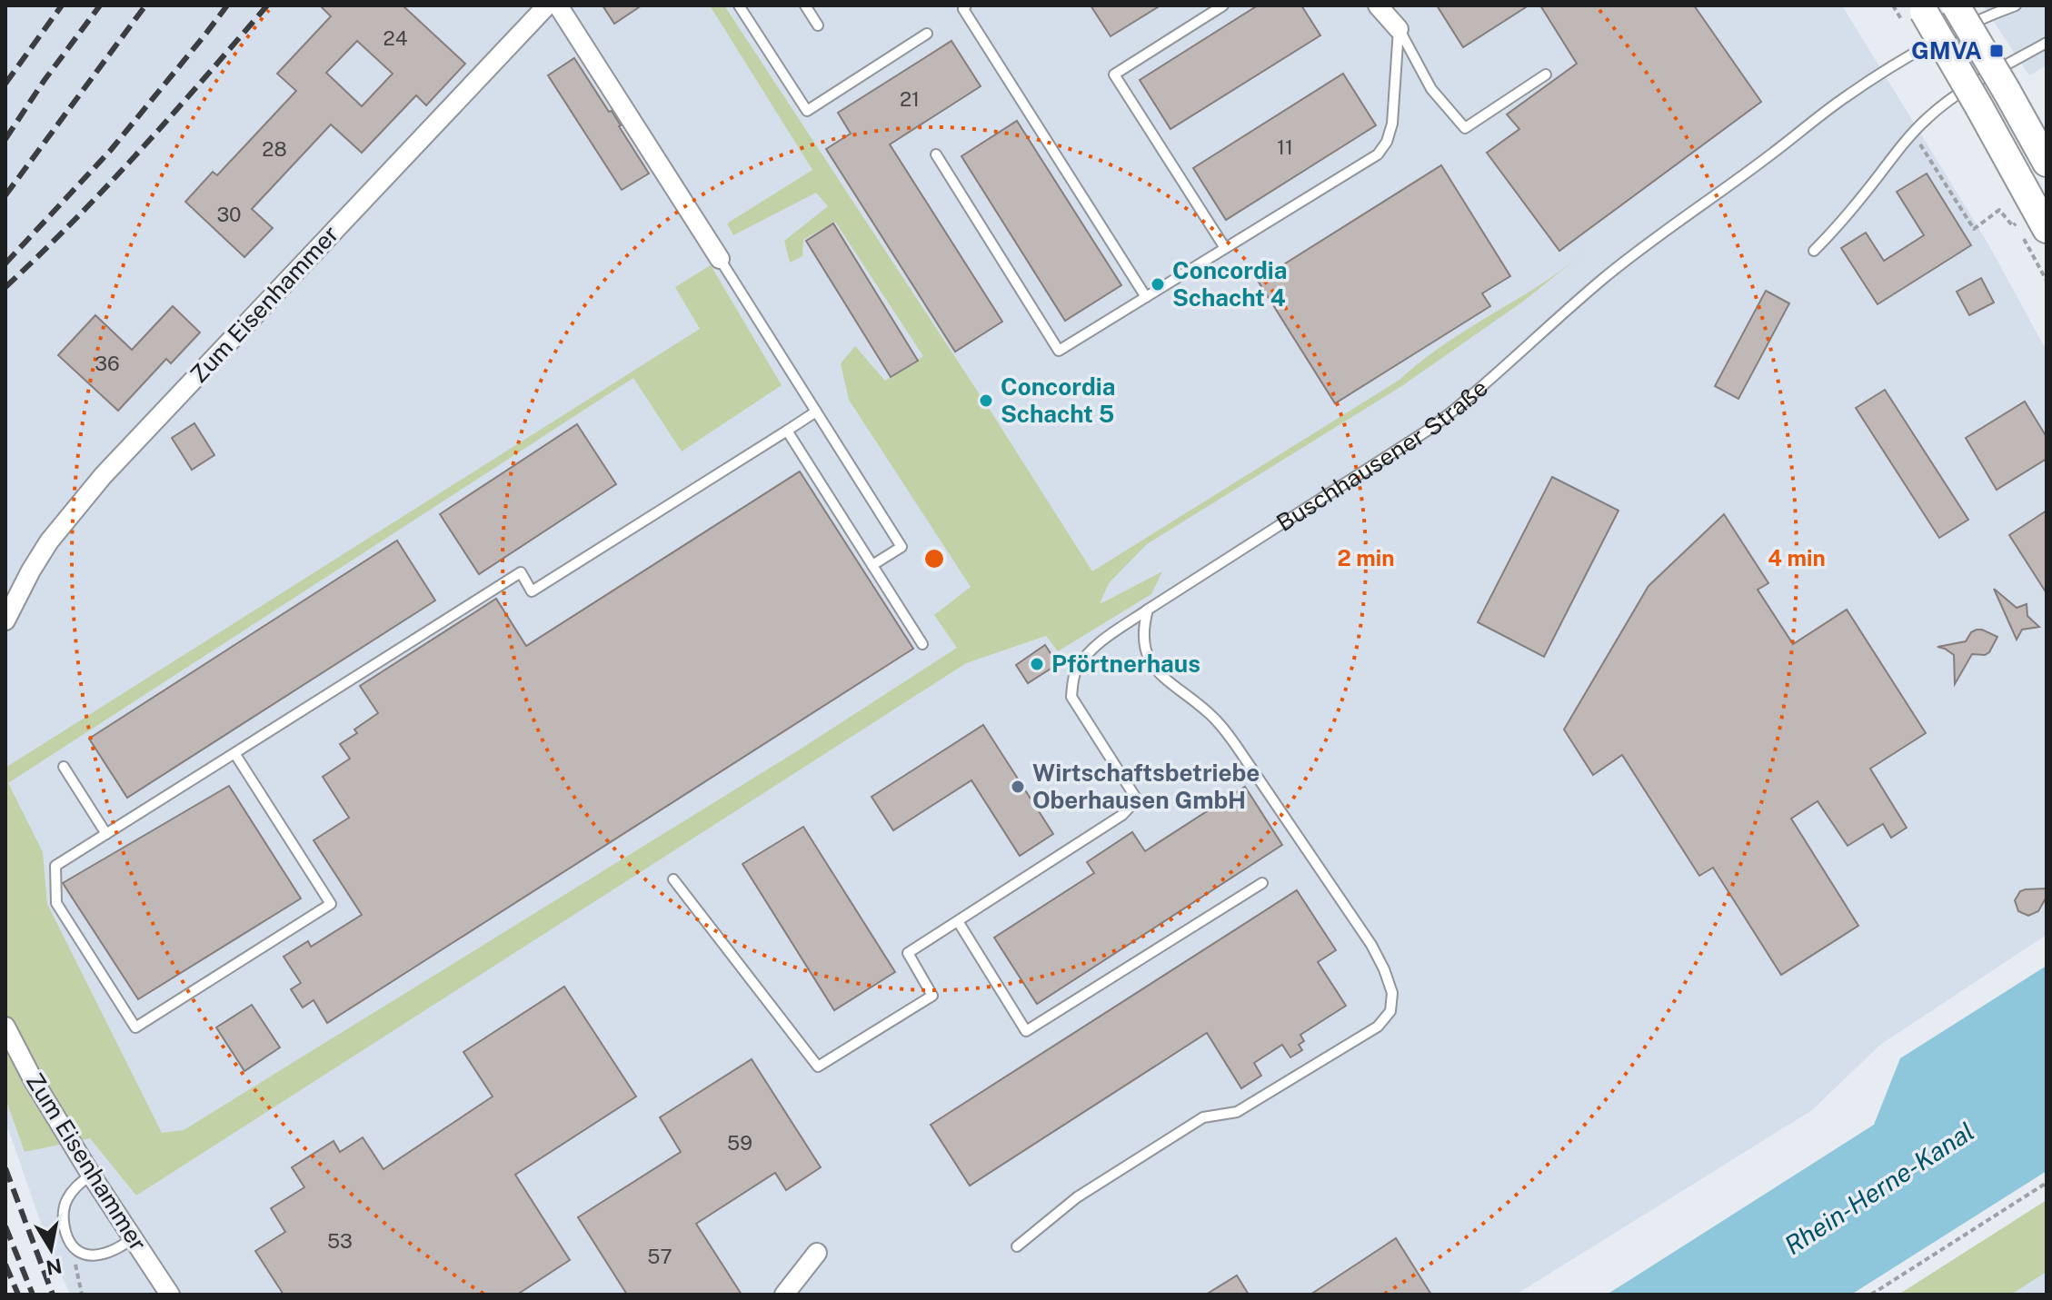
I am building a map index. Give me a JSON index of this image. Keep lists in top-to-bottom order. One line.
{"streets":{"street":["Zum Eisenhammer"],"lane":["Buschhausener Straße"]},"water":["Rhein-Herne-Kanal"],"places":{"transit":["GMVA"],"other":["Concordia Schacht 4","Concordia Schacht 5","Pförtnerhaus","Wirtschaftsbetriebe Oberhausen GmbH"]},"house_numbers":["24","21","11","28","30","36","59","53","57"],"north":"bottom","rings":["2 min","4 min"]}
